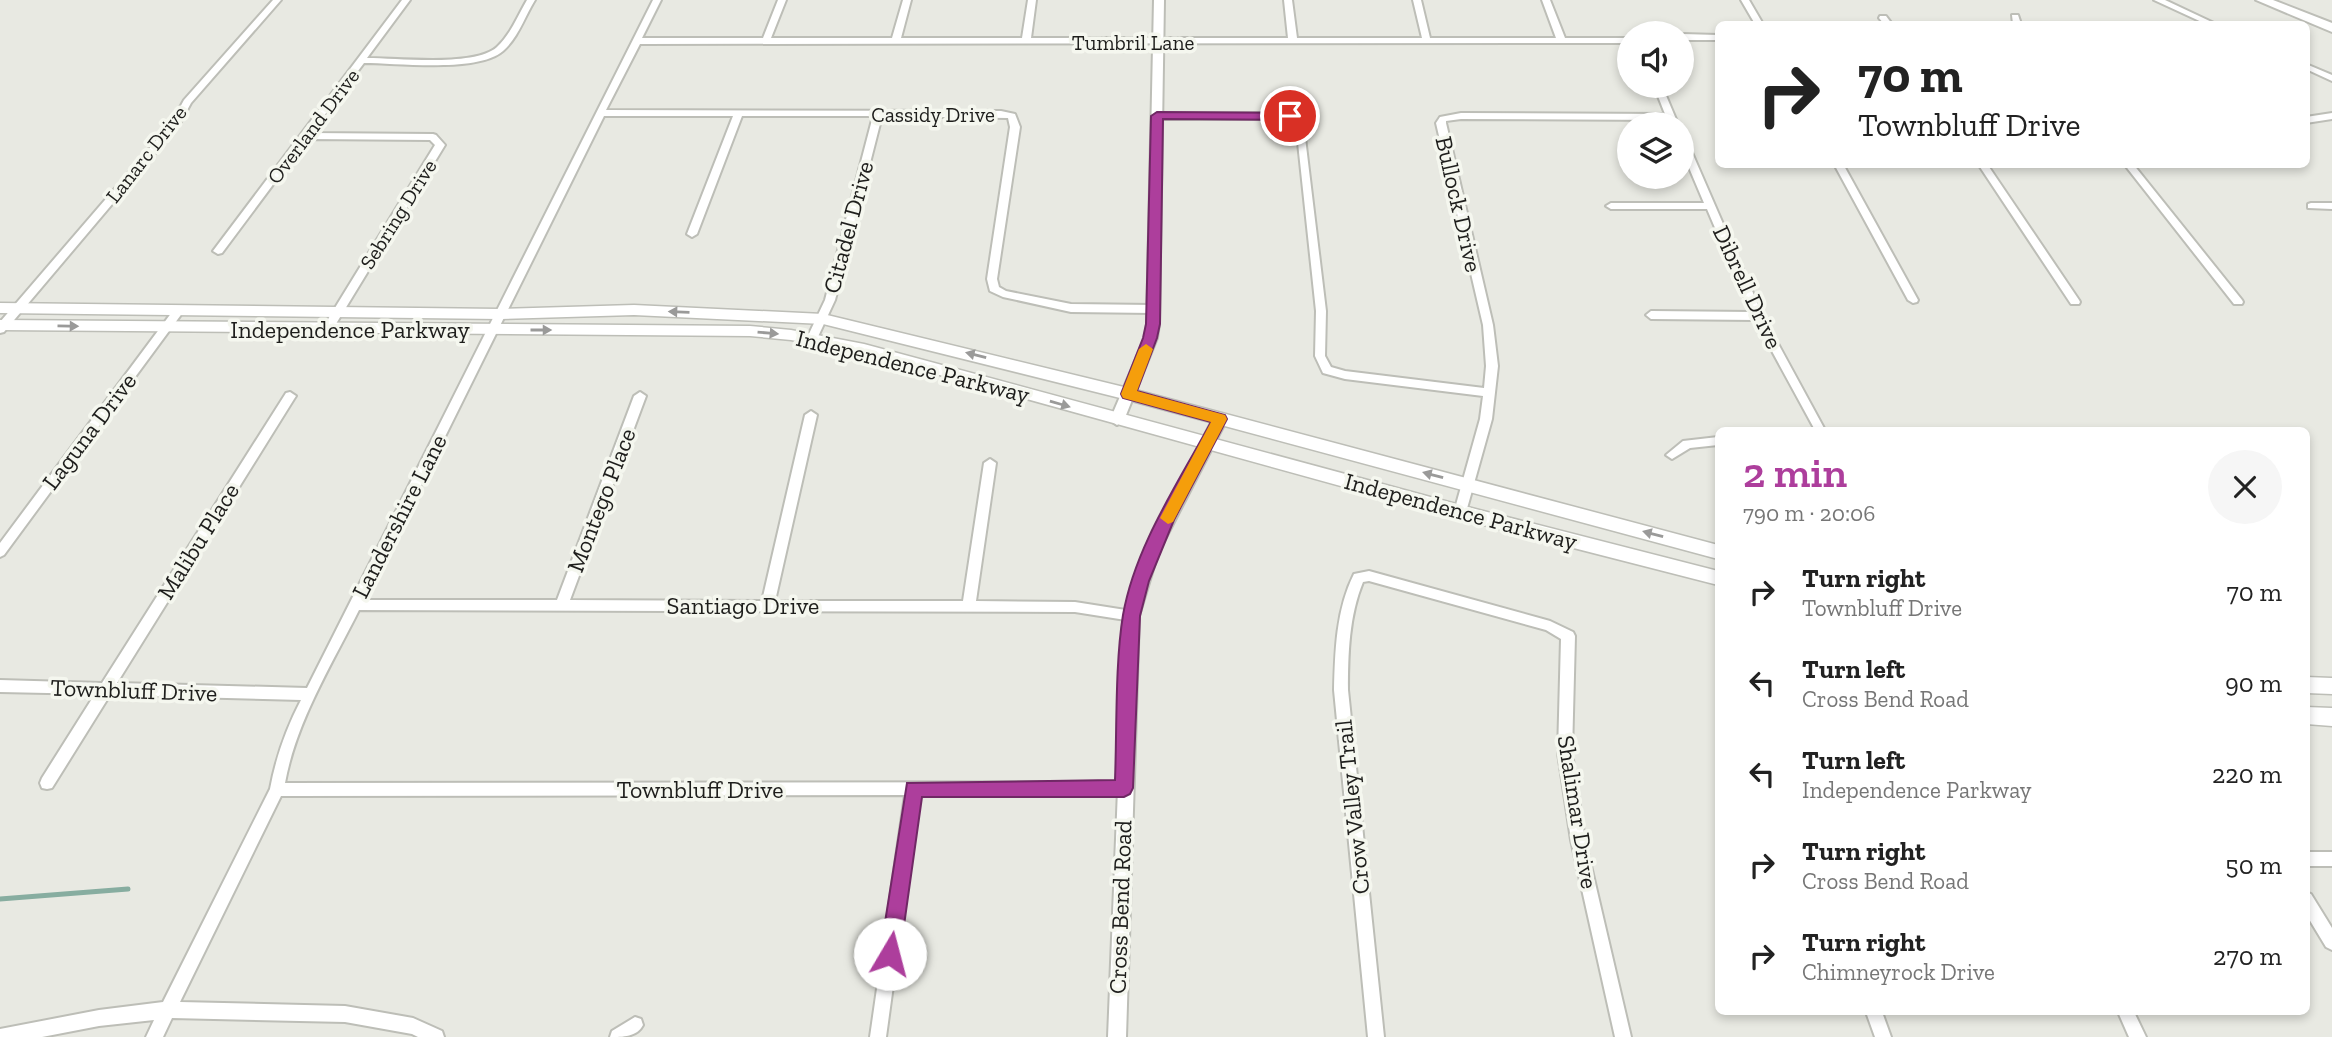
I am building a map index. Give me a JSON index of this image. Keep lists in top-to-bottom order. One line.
{"streets":{"main road":["Independence Parkway"],"street":["Tumbril Lane","Cassidy Drive","Overland Drive","Lanarc Drive","Bullock Drive","Sebring Drive","Citadel Drive","Dibrell Drive","Laguna Drive","Montego Place","Landershire Lane","Malibu Place","Santiago Drive","Townbluff Drive","Crow Valley Trail","Shalimar Drive","Cross Bend Road"]},"crossings":[["Tumbril Lane","Landershire Lane"],["Cassidy Drive","Citadel Drive"],["Cassidy Drive","Landershire Lane"],["Overland Drive","Sebring Drive"],["Lanarc Drive","Independence Parkway"],["Bullock Drive","Independence Parkway"],["Sebring Drive","Independence Parkway"],["Citadel Drive","Independence Parkway"],["Independence Parkway","Laguna Drive"],["Independence Parkway","Landershire Lane"],["Independence Parkway","Cross Bend Road"],["Montego Place","Santiago Drive"],["Landershire Lane","Santiago Drive"],["Landershire Lane","Townbluff Drive"],["Malibu Place","Townbluff Drive"],["Santiago Drive","Cross Bend Road"],["Townbluff Drive","Cross Bend Road"],["Crow Valley Trail","Shalimar Drive"]],"page":{"turn":["70 m","Townbluff Drive"],"heading":["2 min","790 m · 20:06"],"list":[{"name":"Turn right","note":"Townbluff Drive","value":"70 m"},{"name":"Turn left","note":"Cross Bend Road","value":"90 m"},{"name":"Turn left","note":"Independence Parkway","value":"220 m"},{"name":"Turn right","note":"Cross Bend Road","value":"50 m"},{"name":"Turn right","note":"Chimneyrock Drive","value":"270 m"}]}}
